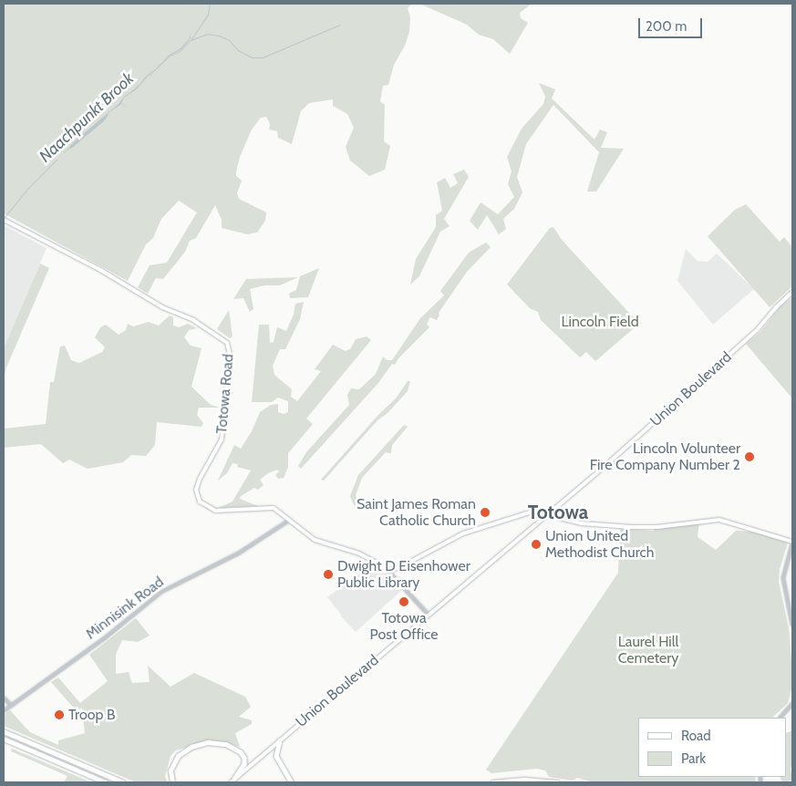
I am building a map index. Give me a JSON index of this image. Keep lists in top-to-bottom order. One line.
{"streets":{"main road":["Union Boulevard","Totowa Road"],"street":["Minnisink Road"]},"crossings":[["Totowa Road","Minnisink Road"]],"districts":["Totowa"],"water":["Naachpunkt Brook"],"parks":["Lincoln Field","Laurel Hill Cemetery"],"places":["Lincoln Volunteer Fire Company Number 2","Saint James Roman Catholic Church","Union United Methodist Church","Dwight D Eisenhower Public Library","Totowa Post Office","Troop B"],"legend":["Road","Park"],"scale_bar":"200 m"}
